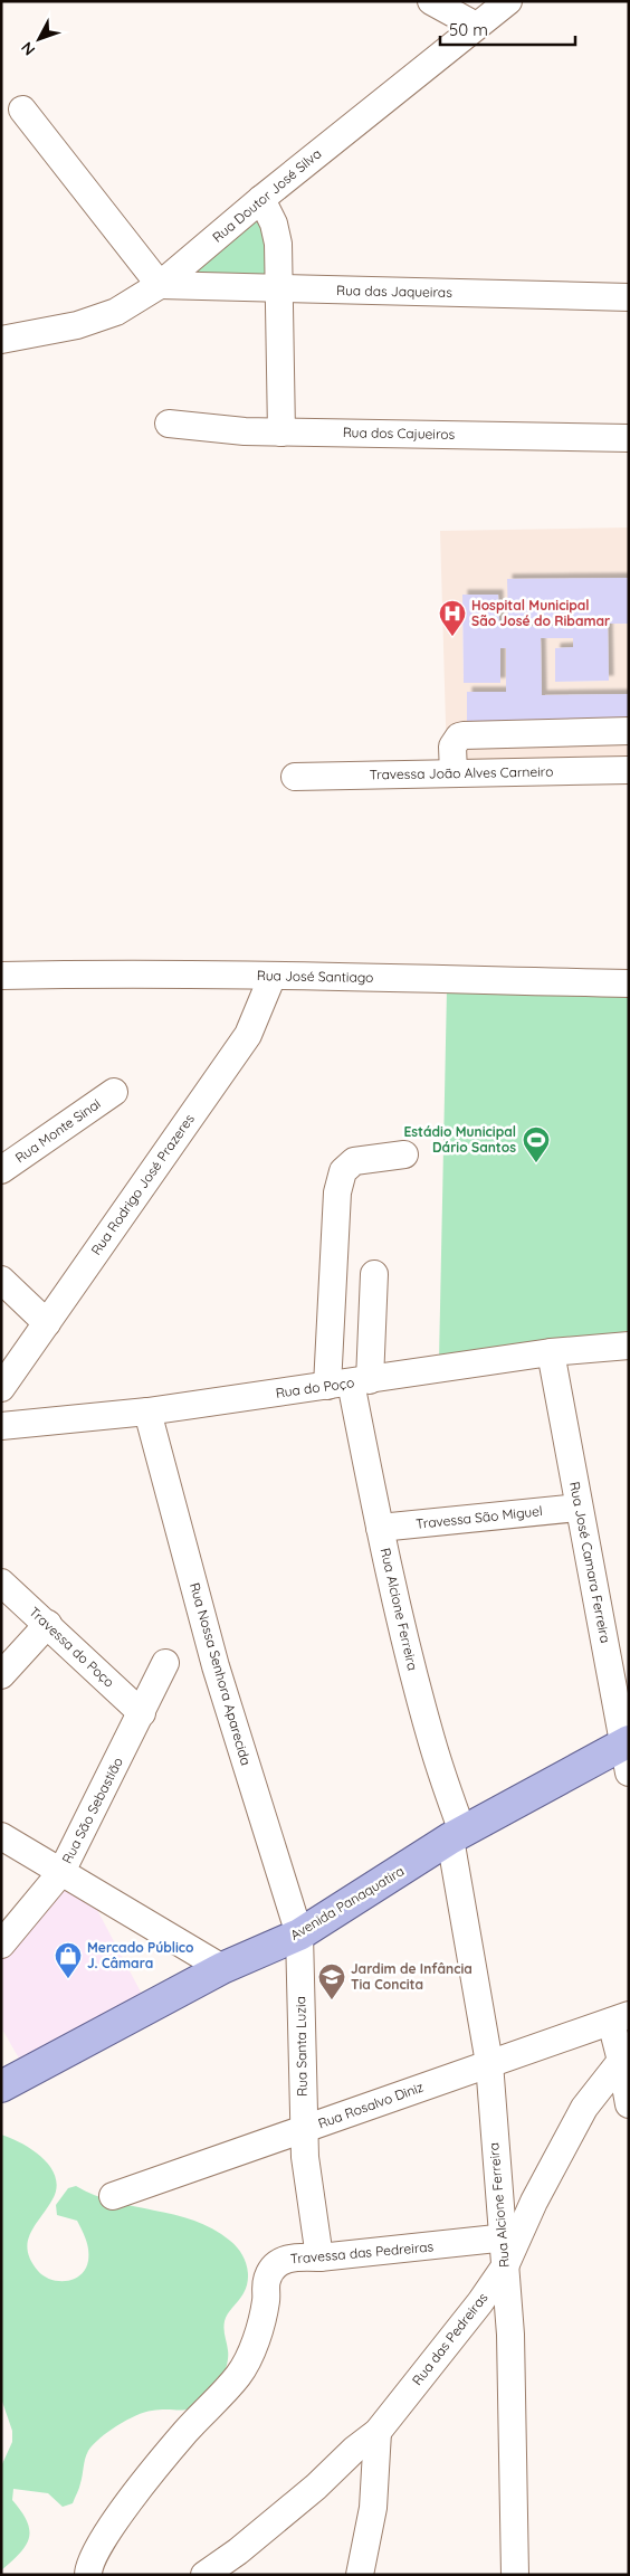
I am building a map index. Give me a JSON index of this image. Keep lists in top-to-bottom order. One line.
{"streets":{"main road":["Avenida Panaquatira"],"street":["Rua Doutor José Silva","Rua das Jaqueiras","Rua dos Cajueiros","Travessa João Alves Carneiro","Rua José Santiago","Rua Monte Sinai","Rua Rodrigo José Prazeres","Rua do Poço","Travessa São Miguel","Rua José Camara Ferreira","Rua Alcione Ferreira","Travessa do Poço","Rua Nossa Senhora Aparecida","Rua São Sebastião","Rua Santa Luzia","Rua Rosalvo Diniz","Travessa das Pedreiras","Rua das Pedreiras"]},"crossings":[["Rua Doutor José Silva","Rua das Jaqueiras"],["Rua José Santiago","Rua Rodrigo José Prazeres"],["Rua do Poço","Rua José Camara Ferreira"],["Rua do Poço","Rua Alcione Ferreira"],["Rua do Poço","Rua Nossa Senhora Aparecida"],["Travessa São Miguel","Rua José Camara Ferreira"],["Travessa São Miguel","Rua Alcione Ferreira"],["Rua José Camara Ferreira","Avenida Panaquatira"],["Rua Alcione Ferreira","Avenida Panaquatira"],["Rua Alcione Ferreira","Rua Rosalvo Diniz"],["Rua Alcione Ferreira","Travessa das Pedreiras"],["Rua Alcione Ferreira","Rua das Pedreiras"],["Travessa do Poço","Rua São Sebastião"],["Rua Nossa Senhora Aparecida","Avenida Panaquatira"],["Rua Nossa Senhora Aparecida","Rua Santa Luzia"],["Avenida Panaquatira","Rua Santa Luzia"],["Rua Santa Luzia","Rua Rosalvo Diniz"],["Rua Santa Luzia","Travessa das Pedreiras"]],"places":{"hospital":["Hospital Municipal São José do Ribamar"],"sports":["Estádio Municipal Dário Santos"],"shop":["Mercado Público J. Câmara"],"school or university":["Jardim de Infância Tia Concita"]},"scale_bar":"50 m","north":"bottom left"}
